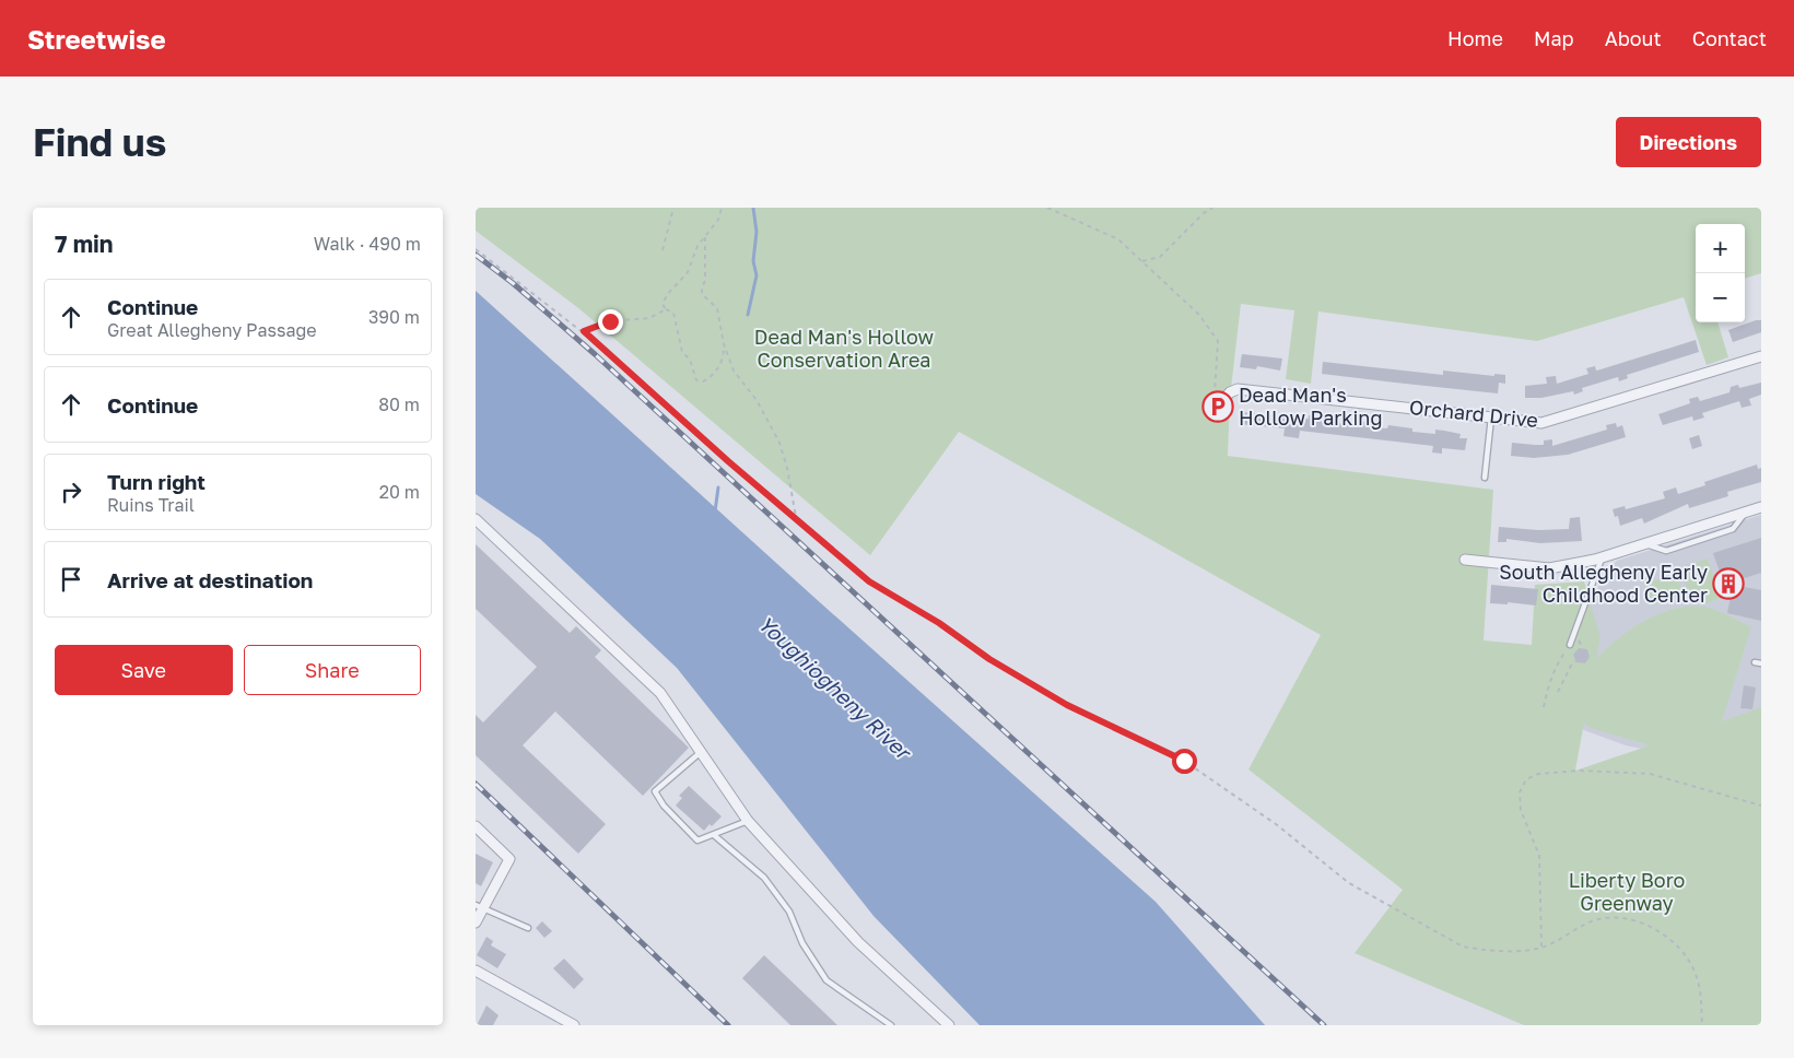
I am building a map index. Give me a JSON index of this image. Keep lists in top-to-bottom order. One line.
{"streets":{"street":["Orchard Drive"]},"water":["Youghiogheny River"],"parks":["Dead Man's Hollow Conservation Area","Liberty Boro Greenway"],"places":{"parking":["Dead Man's Hollow Parking"],"building":["South Allegheny Early Childhood Center"]},"page":{"header":"Streetwise","nav":["Home","Map","About","Contact"],"buttons":["Directions",["Save","Share"]],"title":"Find us","heading":["7 min","Walk · 490 m"],"map_buttons":["+","−"],"list":[["Continue","Great Allegheny Passage","390 m"],["Continue","80 m"],["Turn right","Ruins Trail","20 m"],"Arrive at destination"]}}
